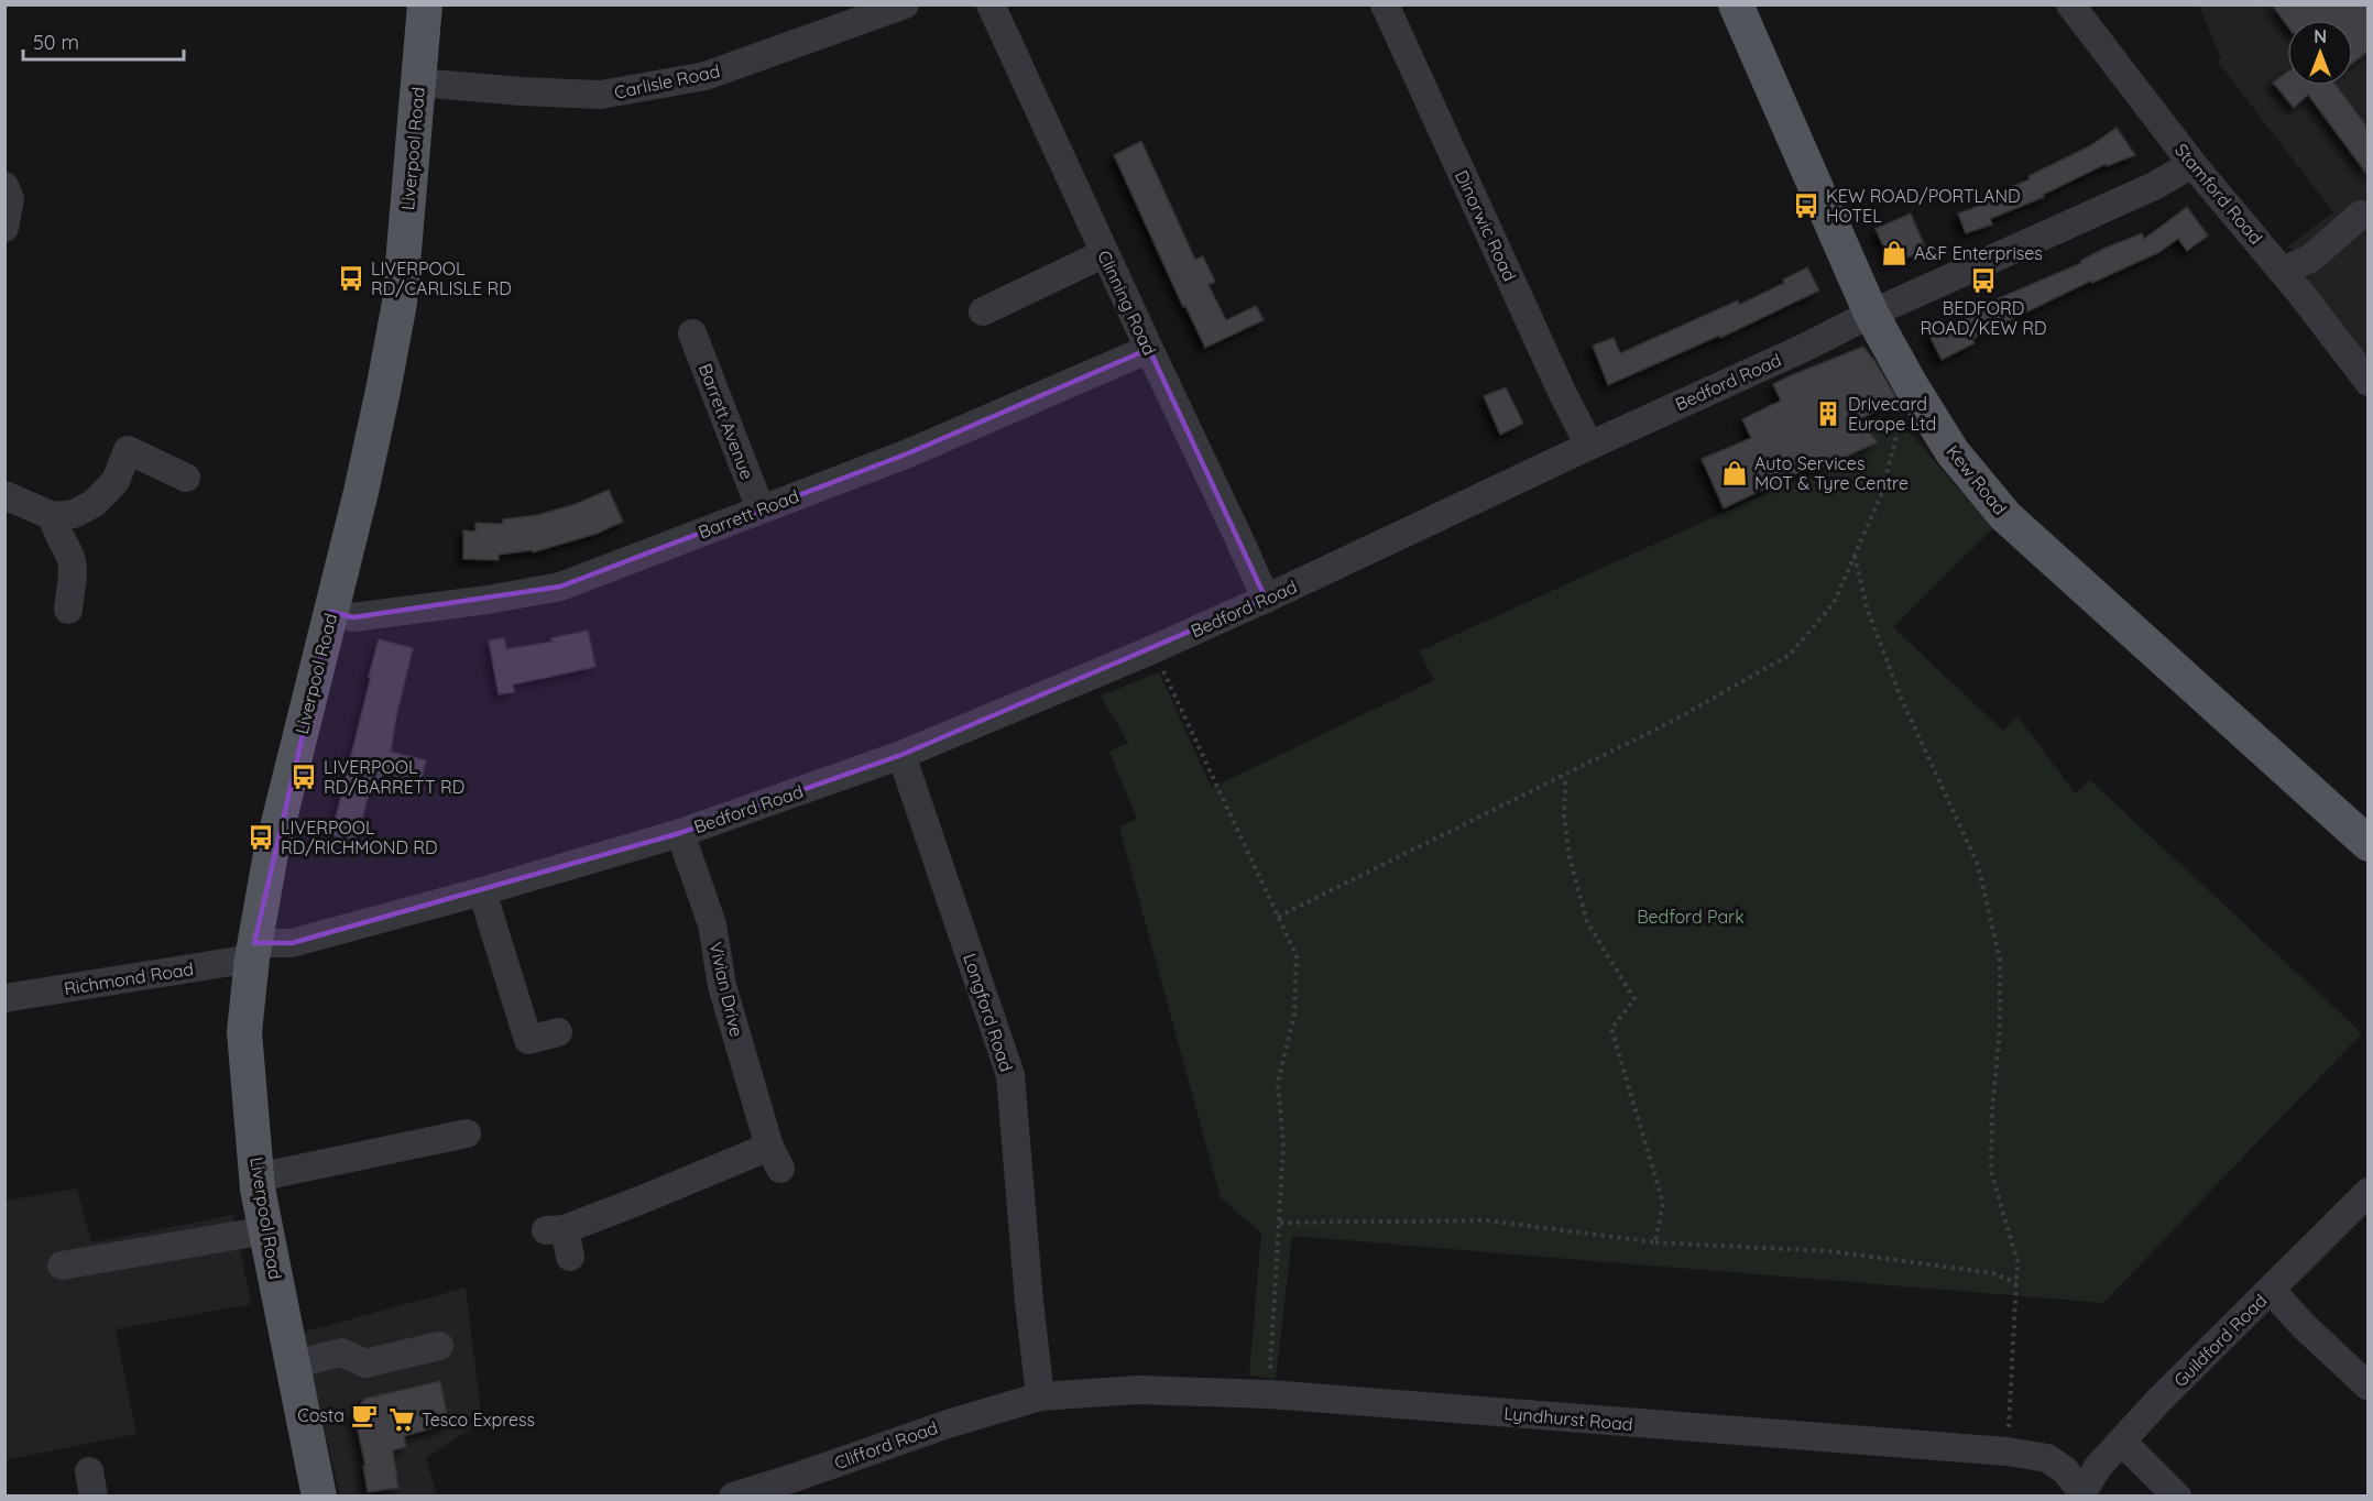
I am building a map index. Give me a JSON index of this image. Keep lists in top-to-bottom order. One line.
{"streets":{"main road":["Liverpool Road","Kew Road"],"street":["Carlisle Road","Stamford Road","Dinorwic Road","Clinning Road","Bedford Road","Barrett Avenue","Barrett Road","Richmond Road","Vivian Drive","Longford Road","Guildford Road","Lyndhurst Road","Clifford Road"]},"crossings":[["Carlisle Road","Liverpool Road"],["Liverpool Road","Bedford Road"],["Liverpool Road","Barrett Road"],["Liverpool Road","Richmond Road"],["Stamford Road","Bedford Road"],["Dinorwic Road","Bedford Road"],["Clinning Road","Bedford Road"],["Clinning Road","Barrett Road"],["Bedford Road","Kew Road"],["Bedford Road","Richmond Road"],["Bedford Road","Vivian Drive"],["Bedford Road","Longford Road"],["Barrett Avenue","Barrett Road"],["Longford Road","Lyndhurst Road"],["Longford Road","Clifford Road"],["Guildford Road","Lyndhurst Road"],["Lyndhurst Road","Clifford Road"]],"parks":["Bedford Park"],"places":{"bus stop":["KEW ROAD/PORTLAND HOTEL","LIVERPOOL RD/CARLISLE RD","BEDFORD ROAD/KEW RD","LIVERPOOL RD/BARRETT RD","LIVERPOOL RD/RICHMOND RD"],"shop":["A&F Enterprises","Auto Services MOT & Tyre Centre"],"building":["Drivecard Europe Ltd"],"cafe":["Costa"],"supermarket":["Tesco Express"]},"scale_bar":"50 m","north":"top"}
